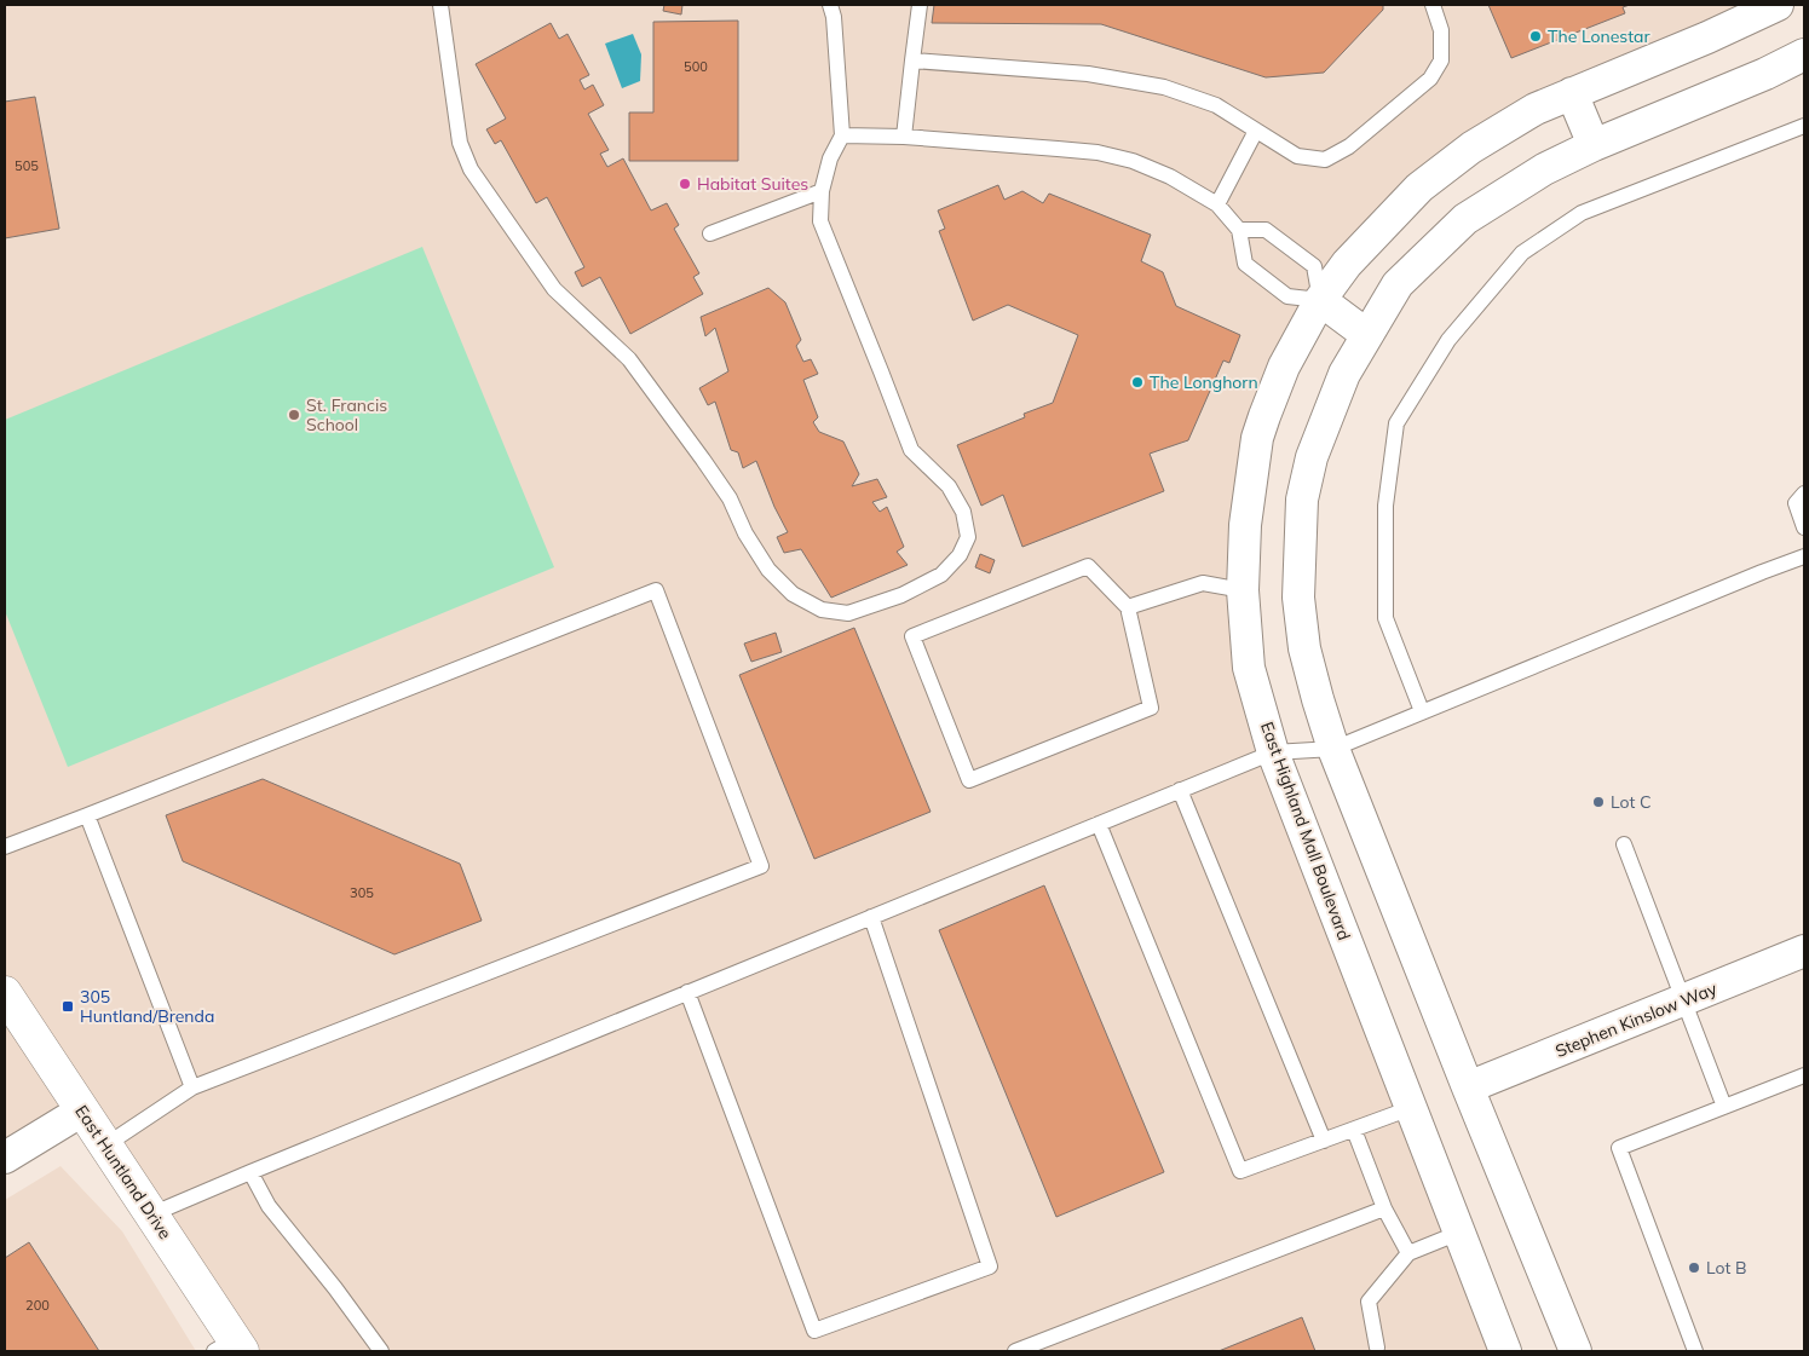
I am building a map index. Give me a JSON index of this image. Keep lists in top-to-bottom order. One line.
{"streets":{"street":["East Highland Mall Boulevard","Stephen Kinslow Way","East Huntland Drive"]},"places":{"other":["The Lonestar","Habitat Suites","The Longhorn","St. Francis School","Lot C","Lot B"],"transit":["305 Huntland/Brenda"]},"house_numbers":["500","505","305","200"]}
